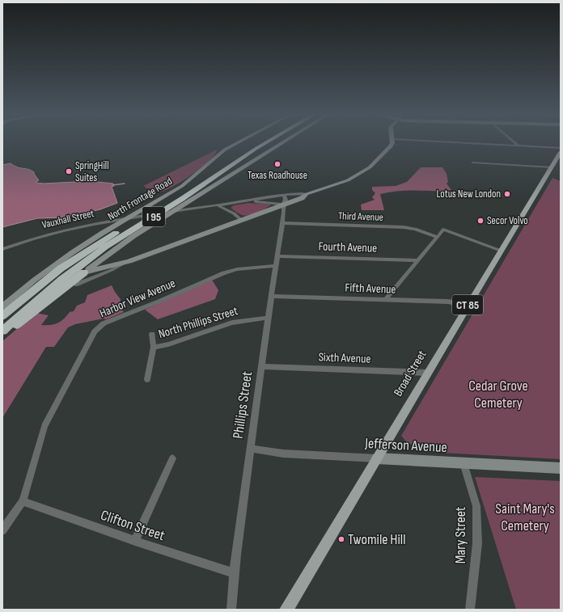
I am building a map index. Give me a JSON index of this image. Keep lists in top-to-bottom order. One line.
{"streets":{"highway":["I 95"],"main road":["North Frontage Road","Vauxhall Street","CT 85","Broad Street","Jefferson Avenue"],"street":["Third Avenue","Fourth Avenue","Fifth Avenue","Harbor View Avenue","North Phillips Street","Sixth Avenue","Phillips Street","Clifton Street","Mary Street"]},"crossings":[["Third Avenue","Phillips Street"],["Vauxhall Street","Phillips Street"],["Fourth Avenue","Phillips Street"],["Fifth Avenue","Broad Street"],["Fifth Avenue","Phillips Street"],["Harbor View Avenue","Phillips Street"],["Harbor View Avenue","Clifton Street"],["North Phillips Street","Phillips Street"],["Sixth Avenue","Broad Street"],["Sixth Avenue","Phillips Street"],["Broad Street","Jefferson Avenue"],["Phillips Street","Jefferson Avenue"],["Phillips Street","Clifton Street"],["Jefferson Avenue","Mary Street"]],"parks":["Cedar Grove Cemetery","Saint Mary's Cemetery"],"places":["Texas Roadhouse","SpringHill Suites","Lotus New London","Secor Volvo","Twomile Hill"]}
